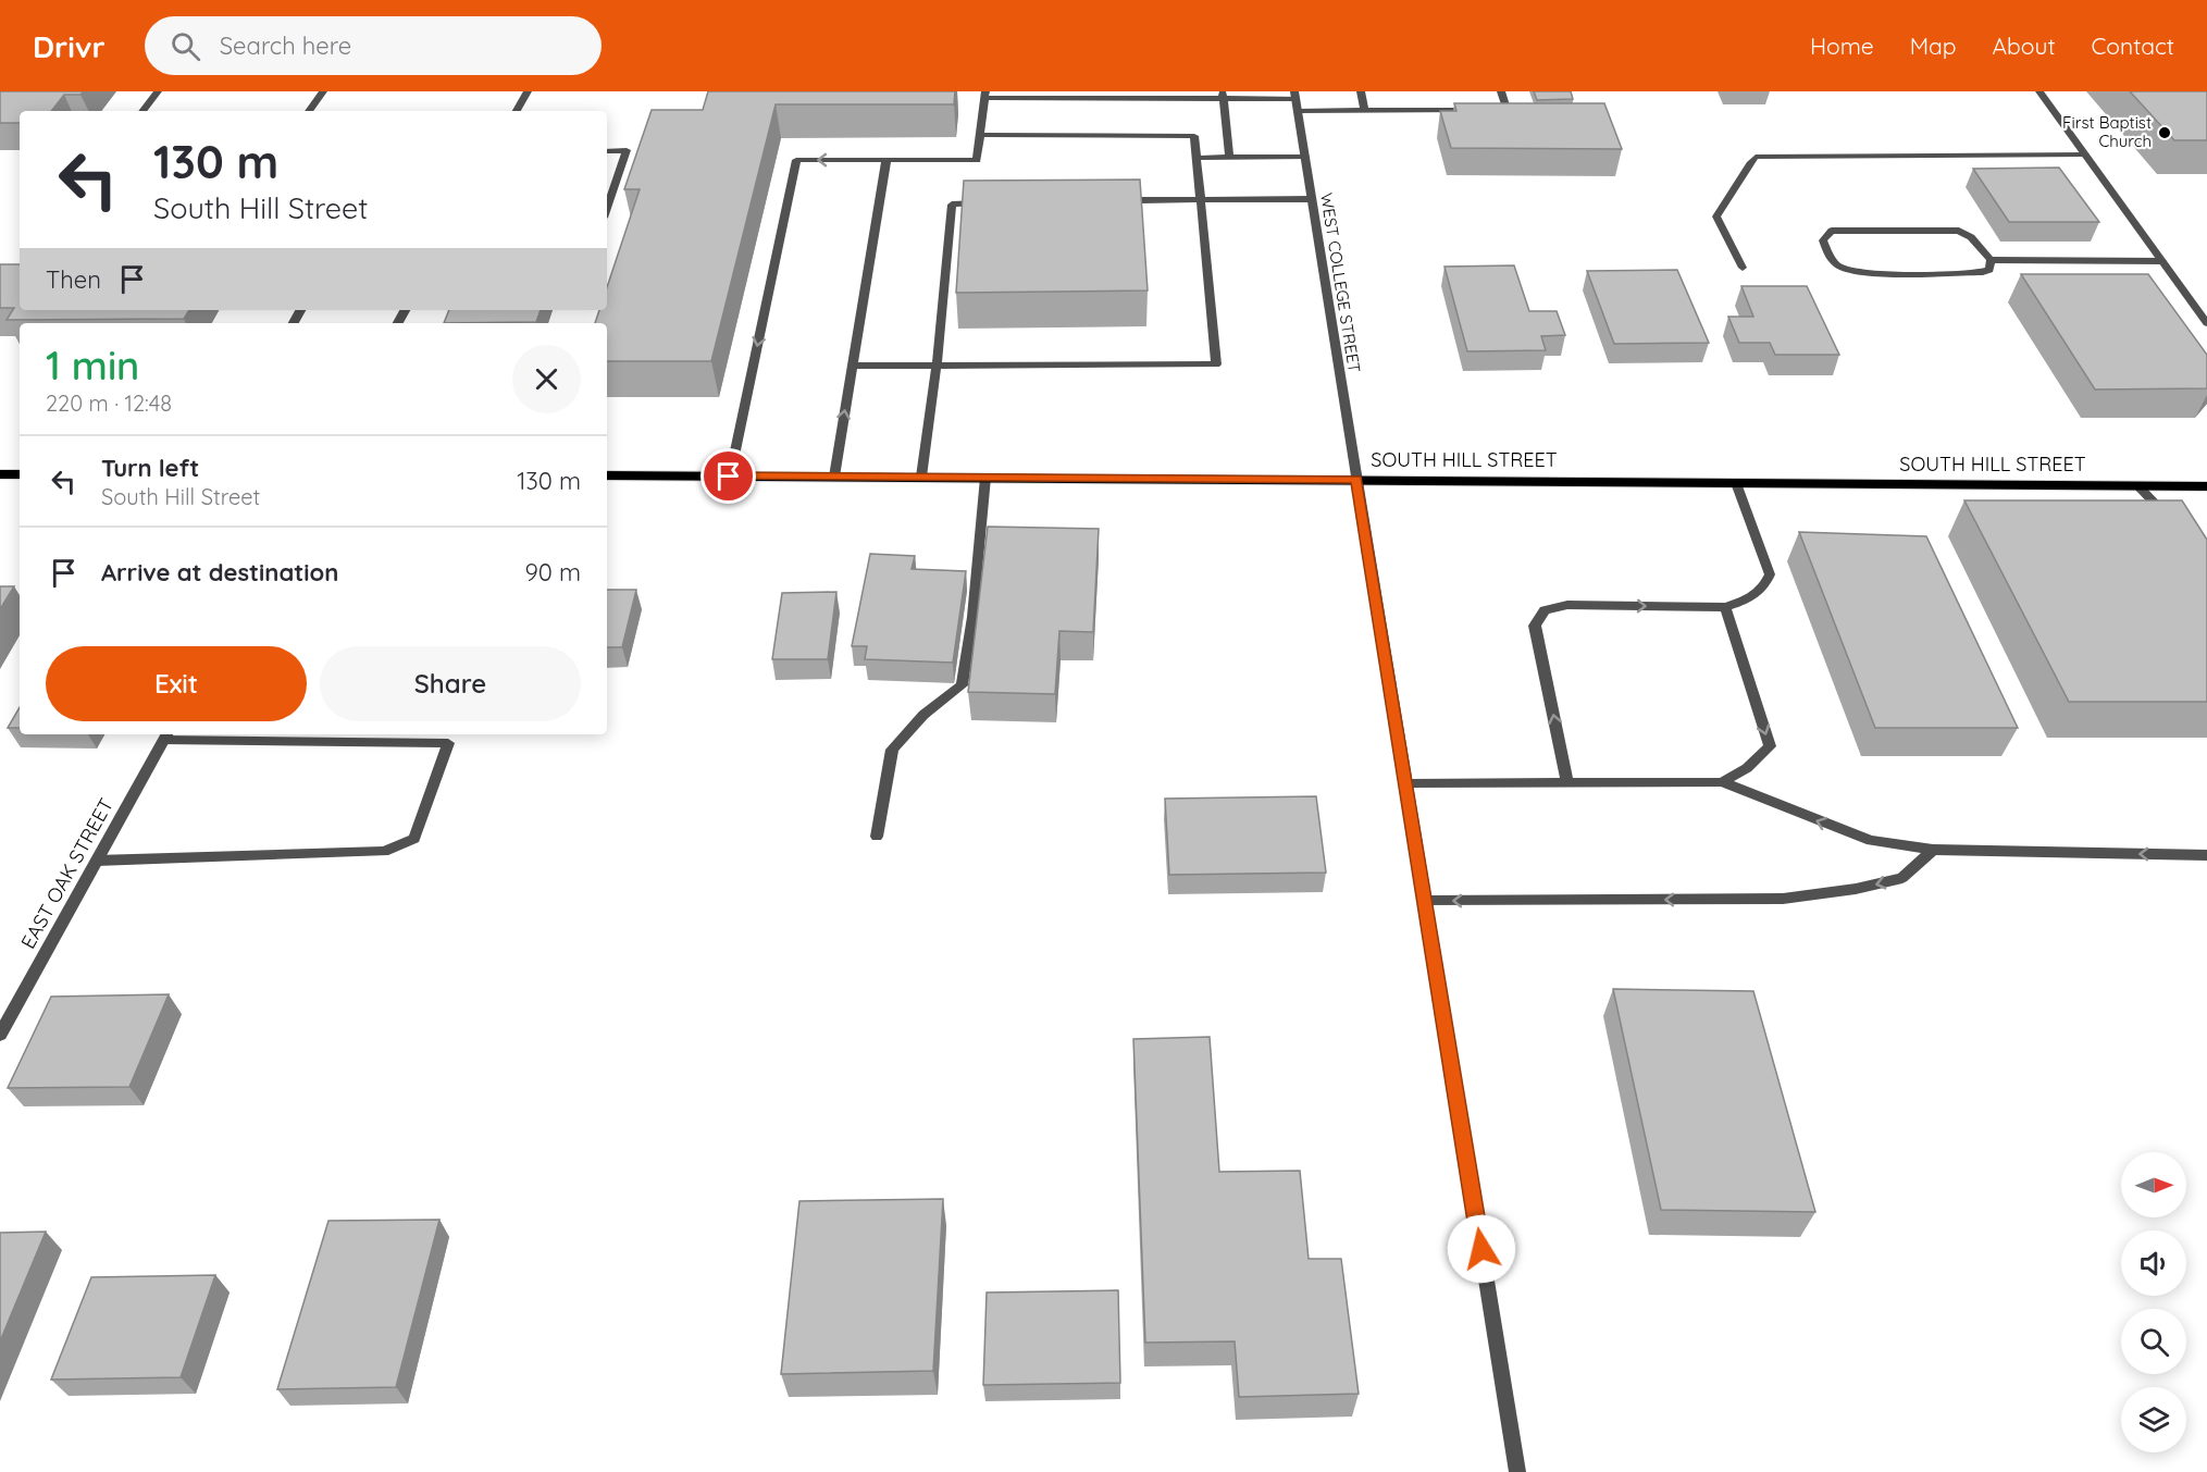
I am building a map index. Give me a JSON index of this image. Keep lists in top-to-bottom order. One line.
{"streets":{"main road":["SOUTH HILL STREET"],"street":["WEST COLLEGE STREET","EAST OAK STREET"]},"crossings":[["WEST COLLEGE STREET","SOUTH HILL STREET"]],"places":["First Baptist Church"],"north":"right","page":{"header":"Drivr","search":"Search here","nav":["Home","Map","About","Contact"],"turn":["130 m","South Hill Street"],"then":"Then","heading":["1 min","220 m · 12:48"],"list":[{"name":"Turn left","note":"South Hill Street","value":"130 m"},{"name":"Arrive at destination","value":"90 m"}],"buttons":["Exit","Share"]}}
